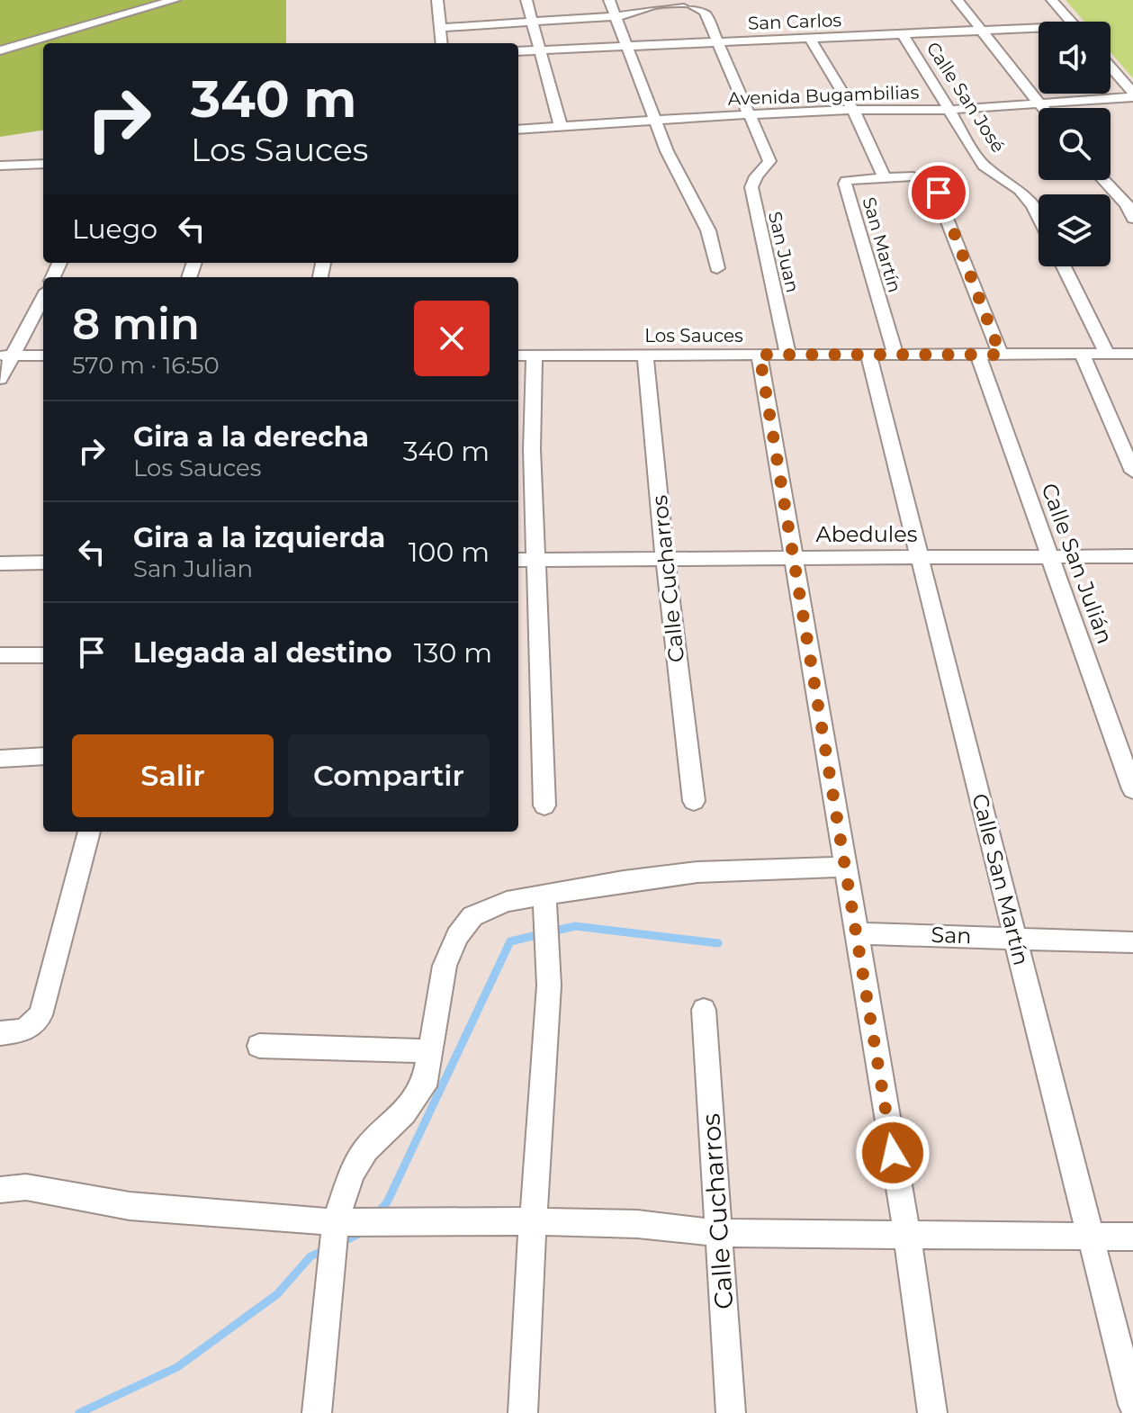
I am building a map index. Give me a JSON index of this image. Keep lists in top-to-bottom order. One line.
{"streets":{"street":["San Carlos","Avenida Bugambilias","Calle San José","San Martín","San Juan","Los Sauces","Abedules","Calle San Julián","Calle Cucharros","Calle San Martín","San"]},"crossings":[["San Carlos","Calle San José"],["Avenida Bugambilias","Calle San José"],["Avenida Bugambilias","San Juan"],["San Martín","Los Sauces"],["San Juan","Los Sauces"],["Los Sauces","Calle San Julián"],["Los Sauces","Calle Cucharros"],["Los Sauces","Calle San Martín"],["Abedules","Calle San Julián"],["Abedules","Calle Cucharros"],["Abedules","Calle San Martín"],["Calle San Martín","San"]],"page":{"turn":["340 m","Los Sauces"],"then":"Luego","heading":["8 min","570 m · 16:50"],"list":[{"name":"Gira a la derecha","note":"Los Sauces","value":"340 m"},{"name":"Gira a la izquierda","note":"San Julian","value":"100 m"},{"name":"Llegada al destino","value":"130 m"}],"buttons":["Salir","Compartir"]}}
